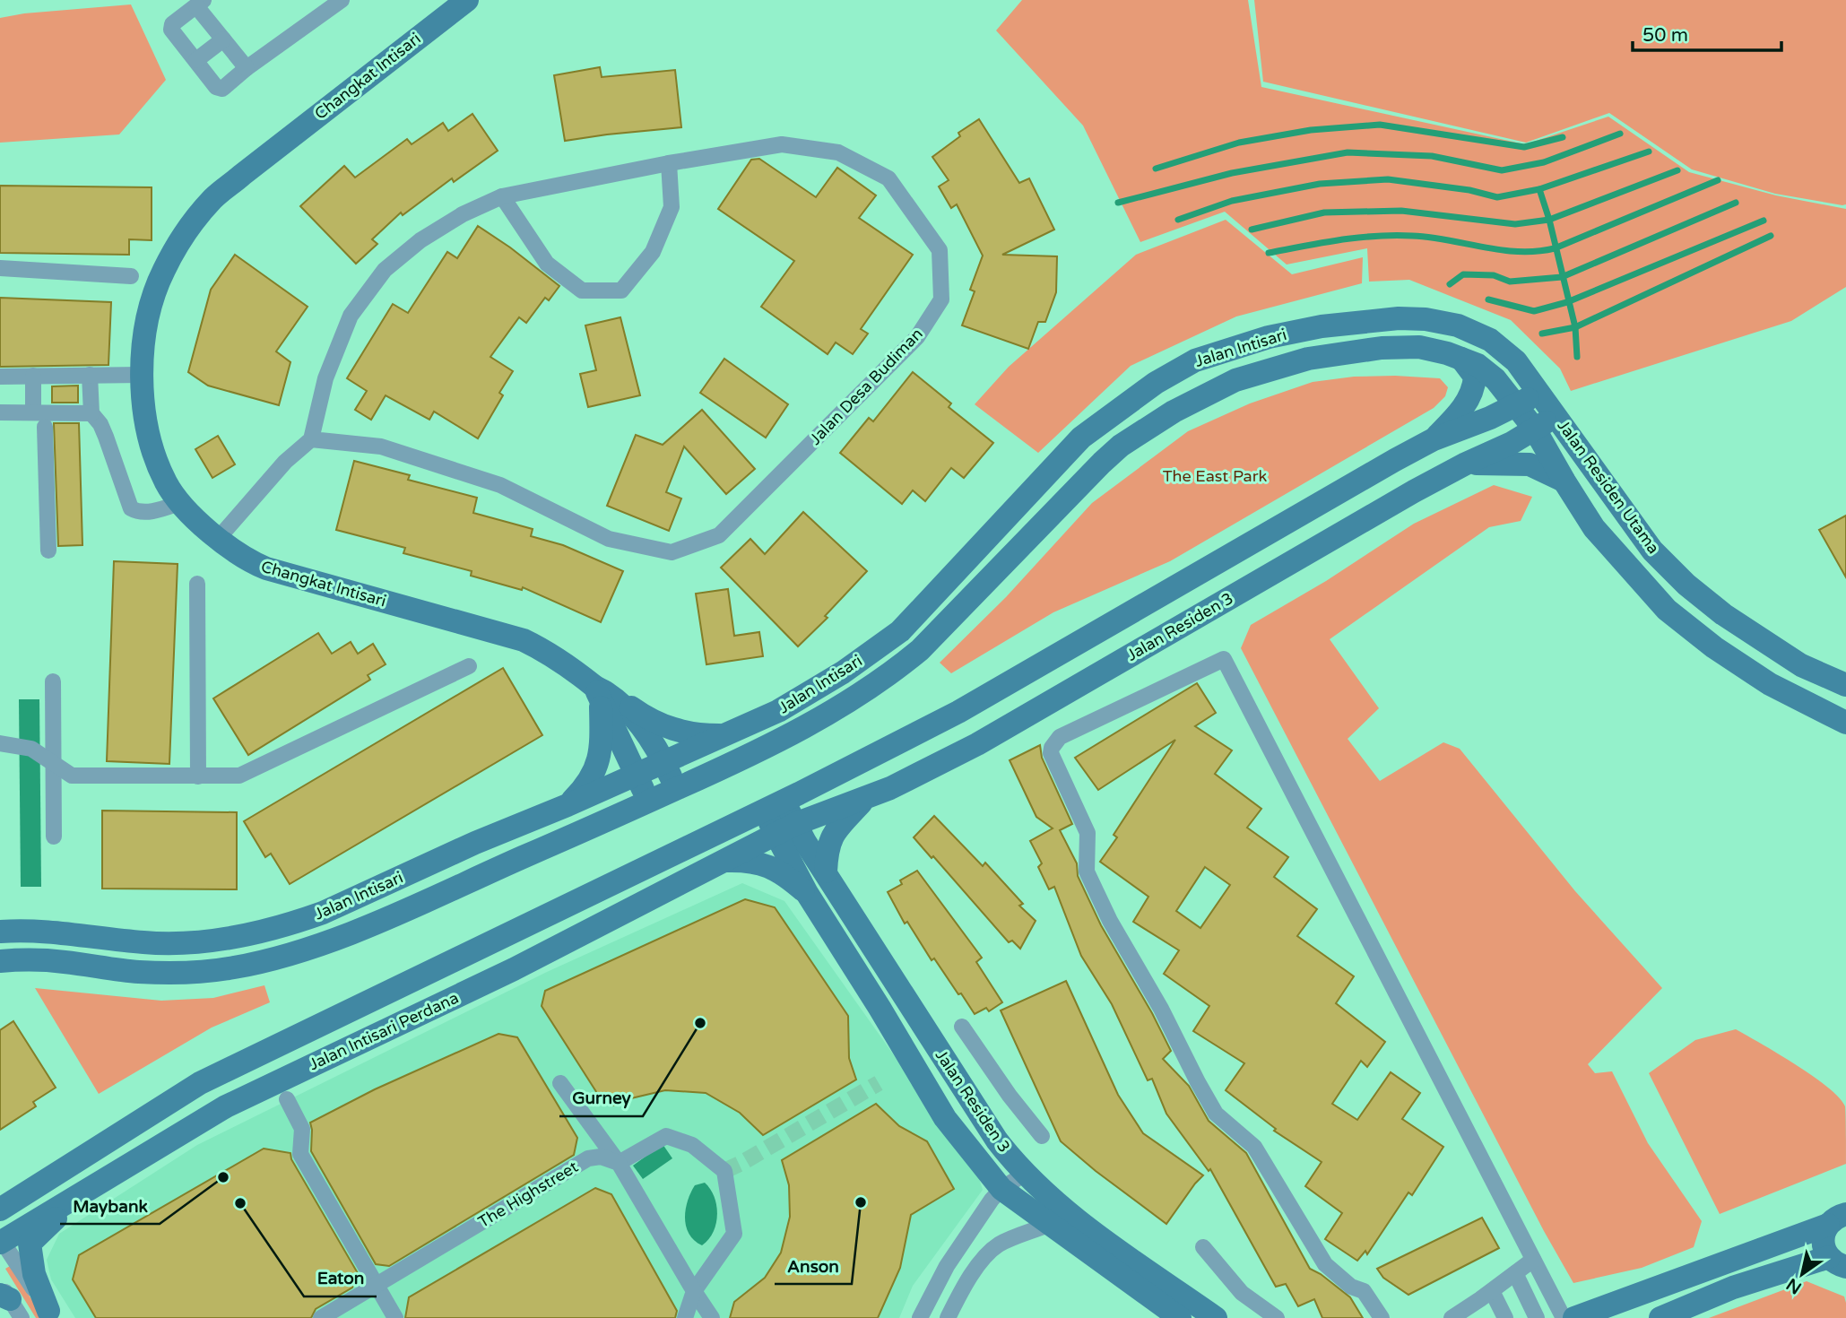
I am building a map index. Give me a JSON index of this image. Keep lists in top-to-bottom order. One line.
{"streets":{"street":["Changkat Intisari","Jalan Intisari","Jalan Desa Budiman","Jalan Residen Utama","Jalan Residen 3","Jalan Intisari Perdana","The Highstreet"]},"crossings":[["Changkat Intisari","Jalan Intisari"],["Jalan Intisari","Jalan Residen Utama"],["Jalan Intisari","Jalan Residen 3"],["Jalan Residen Utama","Jalan Residen 3"],["Jalan Residen 3","Jalan Intisari Perdana"]],"parks":["The East Park"],"places":["Gurney","Maybank","Anson","Eaton"],"scale_bar":"50 m","north":"bottom left"}
